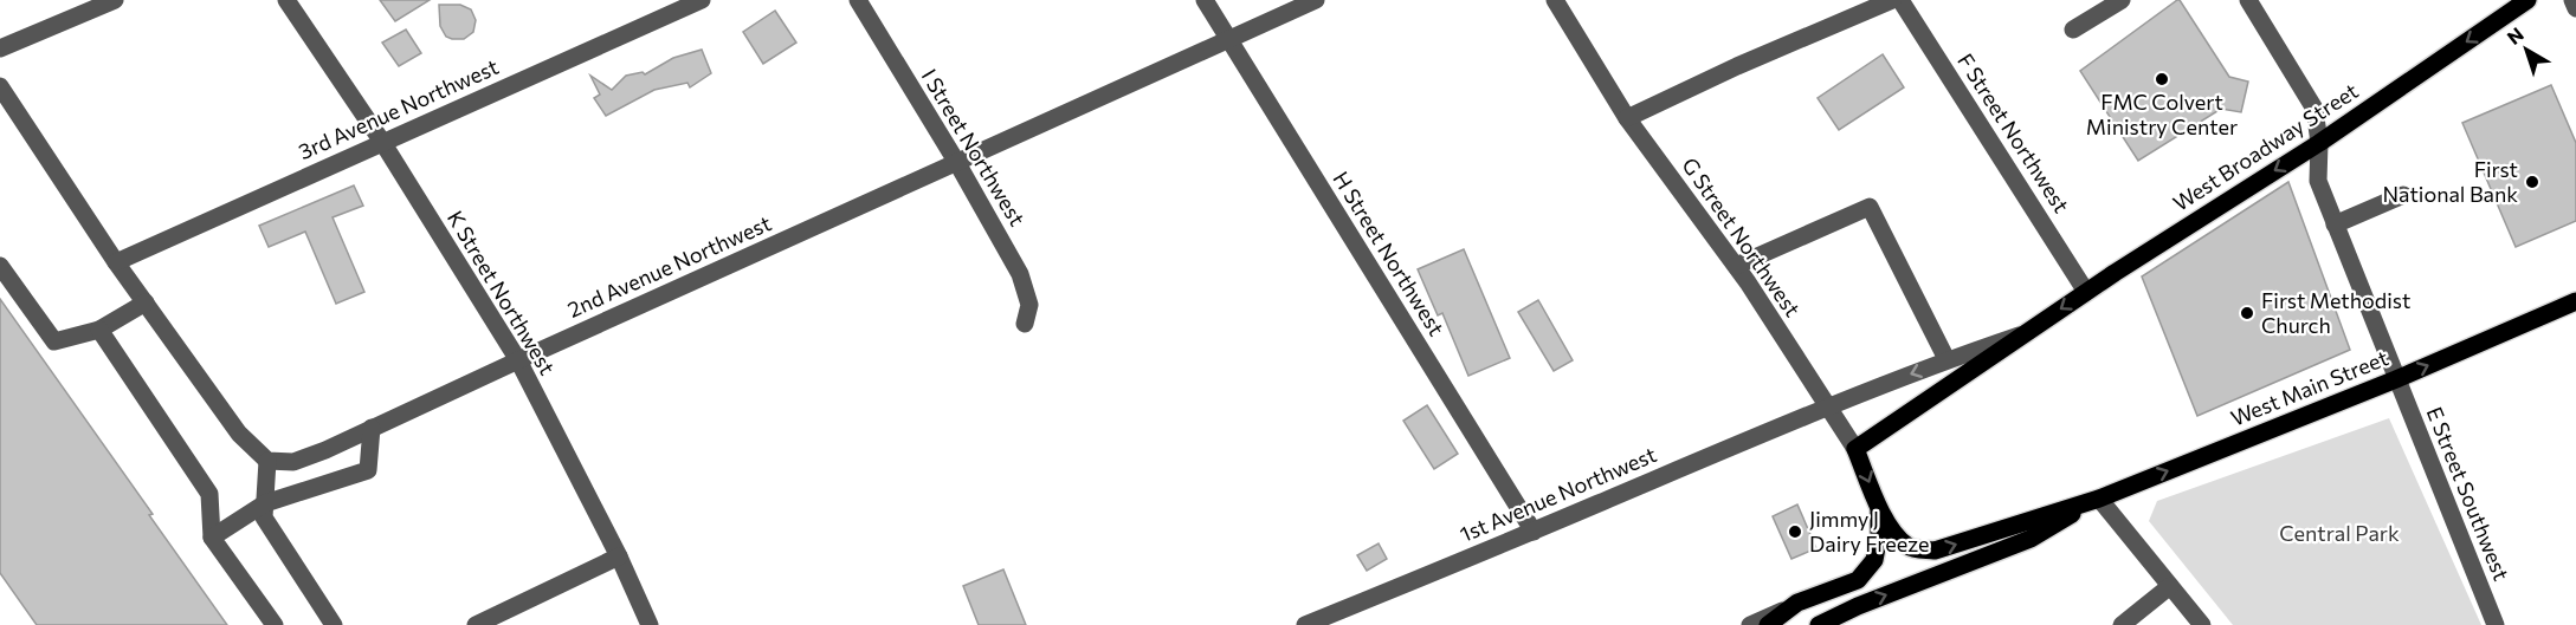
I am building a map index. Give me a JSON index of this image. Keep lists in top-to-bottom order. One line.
{"streets":{"main road":["West Broadway Street","G Street Northwest","West Main Street"],"street":["3rd Avenue Northwest","F Street Northwest","I Street Northwest","H Street Northwest","2nd Avenue Northwest","K Street Northwest","E Street Southwest","1st Avenue Northwest"]},"crossings":[["3rd Avenue Northwest","K Street Northwest"],["F Street Northwest","West Broadway Street"],["I Street Northwest","2nd Avenue Northwest"],["West Broadway Street","G Street Northwest"],["West Broadway Street","E Street Southwest"],["West Broadway Street","1st Avenue Northwest"],["G Street Northwest","West Main Street"],["G Street Northwest","1st Avenue Northwest"],["H Street Northwest","2nd Avenue Northwest"],["H Street Northwest","1st Avenue Northwest"],["2nd Avenue Northwest","K Street Northwest"],["West Main Street","E Street Southwest"]],"one_way":["West Broadway Street","West Main Street"],"parks":["Central Park"],"places":["FMC Colvert Ministry Center","First National Bank","First Methodist Church","Jimmy J Dairy Freeze"],"north":"top left"}
